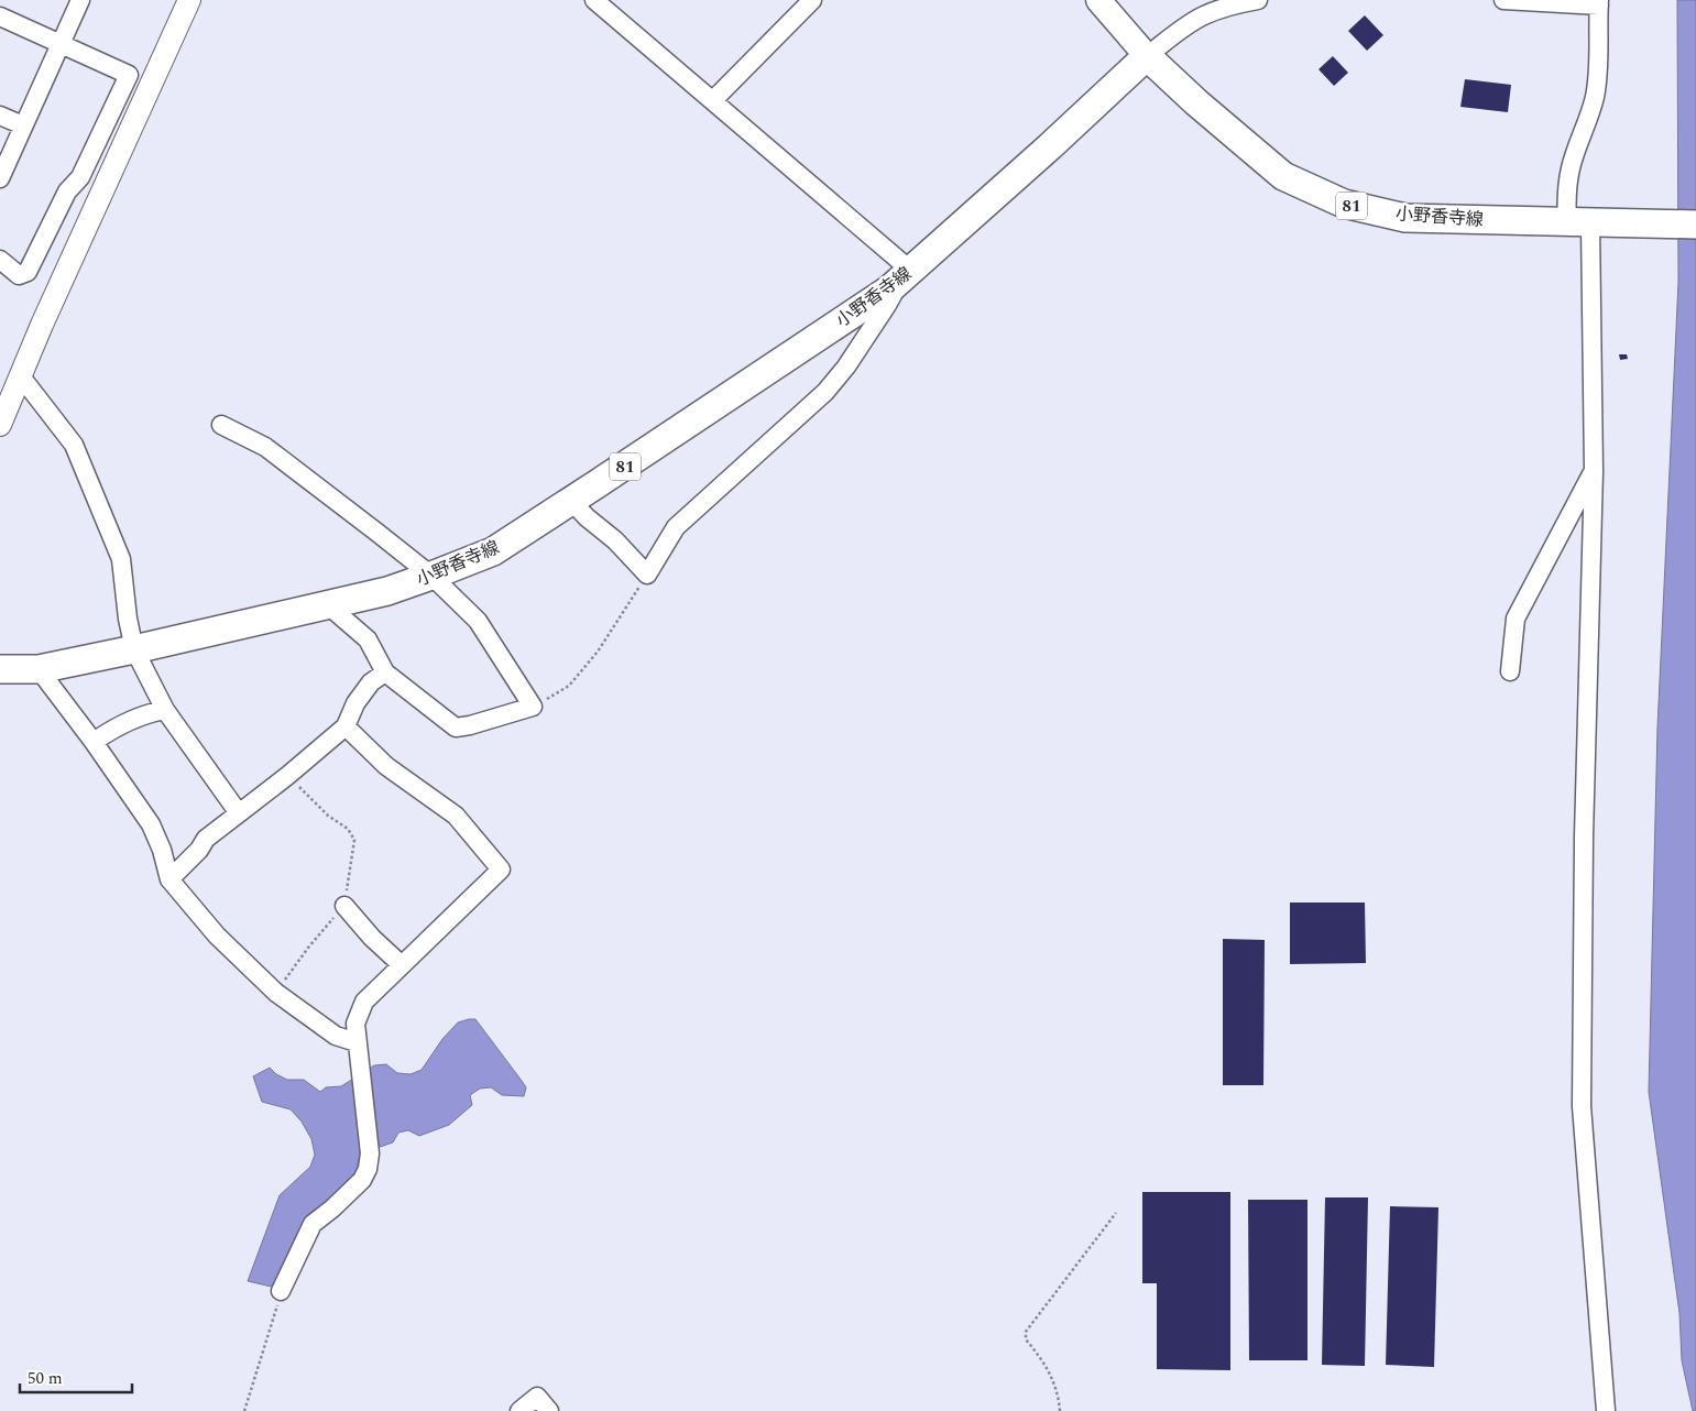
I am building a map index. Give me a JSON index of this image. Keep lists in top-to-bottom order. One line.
{"streets":{"main road":["81","小野香寺線"]},"scale_bar":"50 m"}
